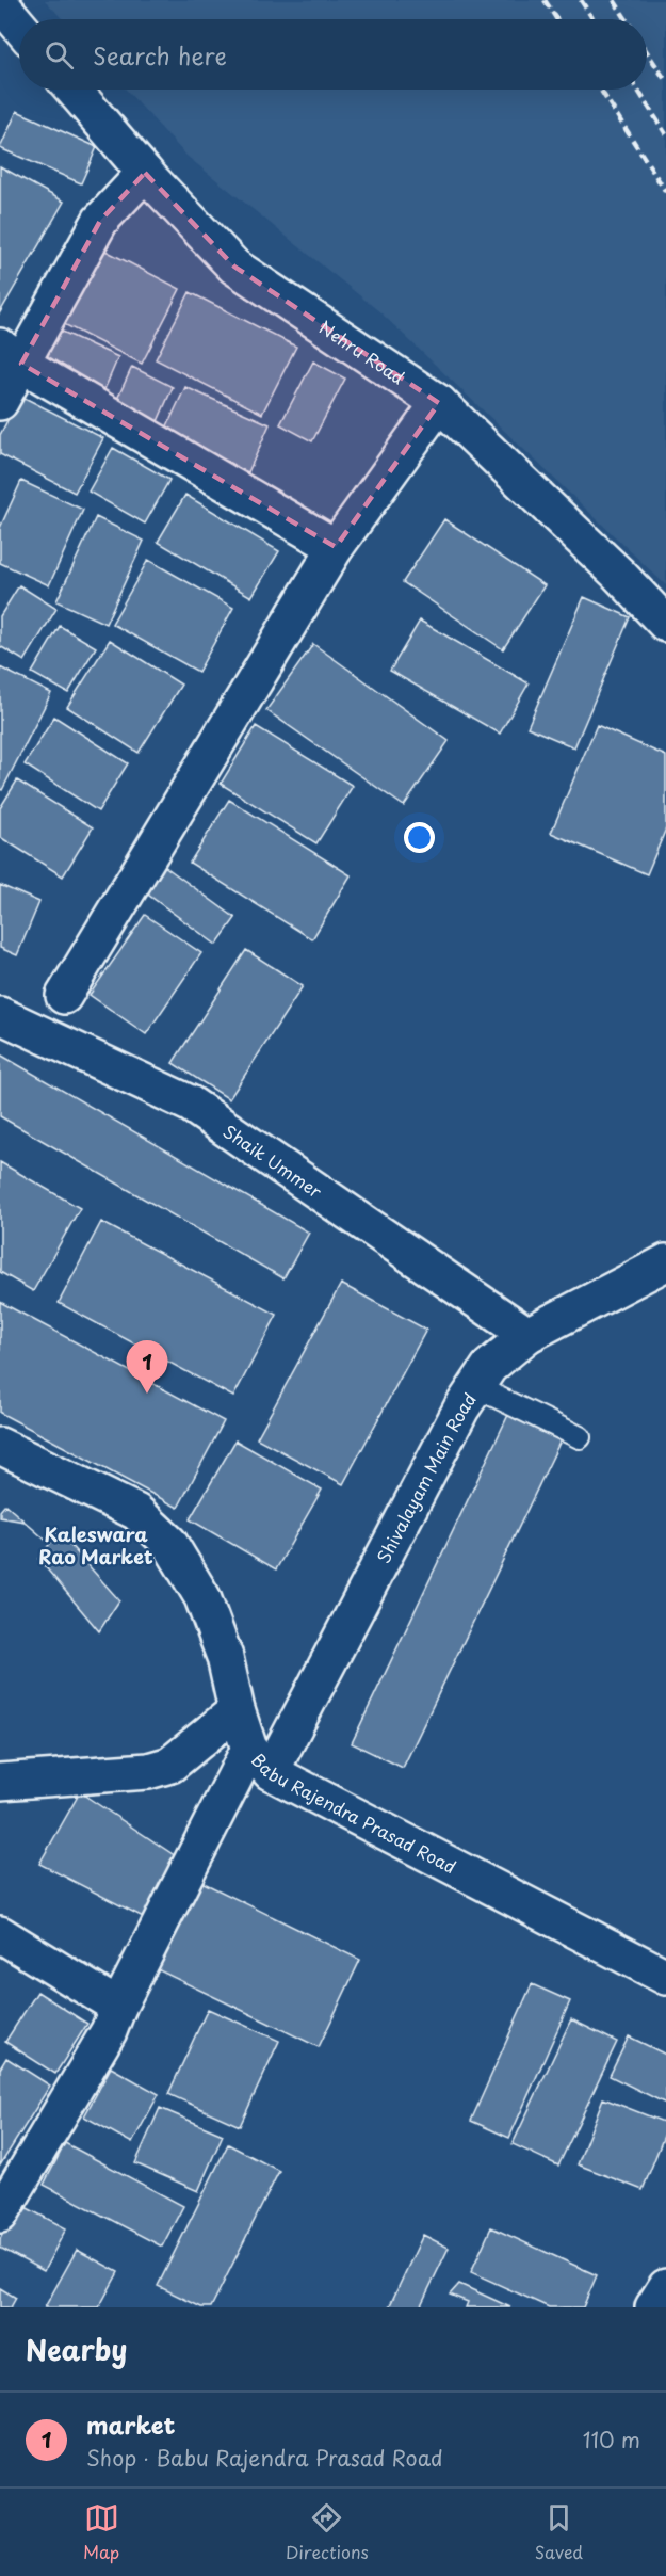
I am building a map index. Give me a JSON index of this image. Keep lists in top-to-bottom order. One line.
{"streets":{"street":["Nehru Road","Shaik Ummer","Shivalayam Main Road","Babu Rajendra Prasad Road"]},"crossings":[["Shaik Ummer","Shivalayam Main Road"],["Shivalayam Main Road","Babu Rajendra Prasad Road"]],"districts":["Kaleswara Rao Market"],"page":{"search":"Search here","pins":"1","heading":"Nearby","list":[{"mark":"1","name":"market","note":"Shop · Babu Rajendra Prasad Road","value":"110 m"}],"nav":["Map","Directions","Saved"]}}
